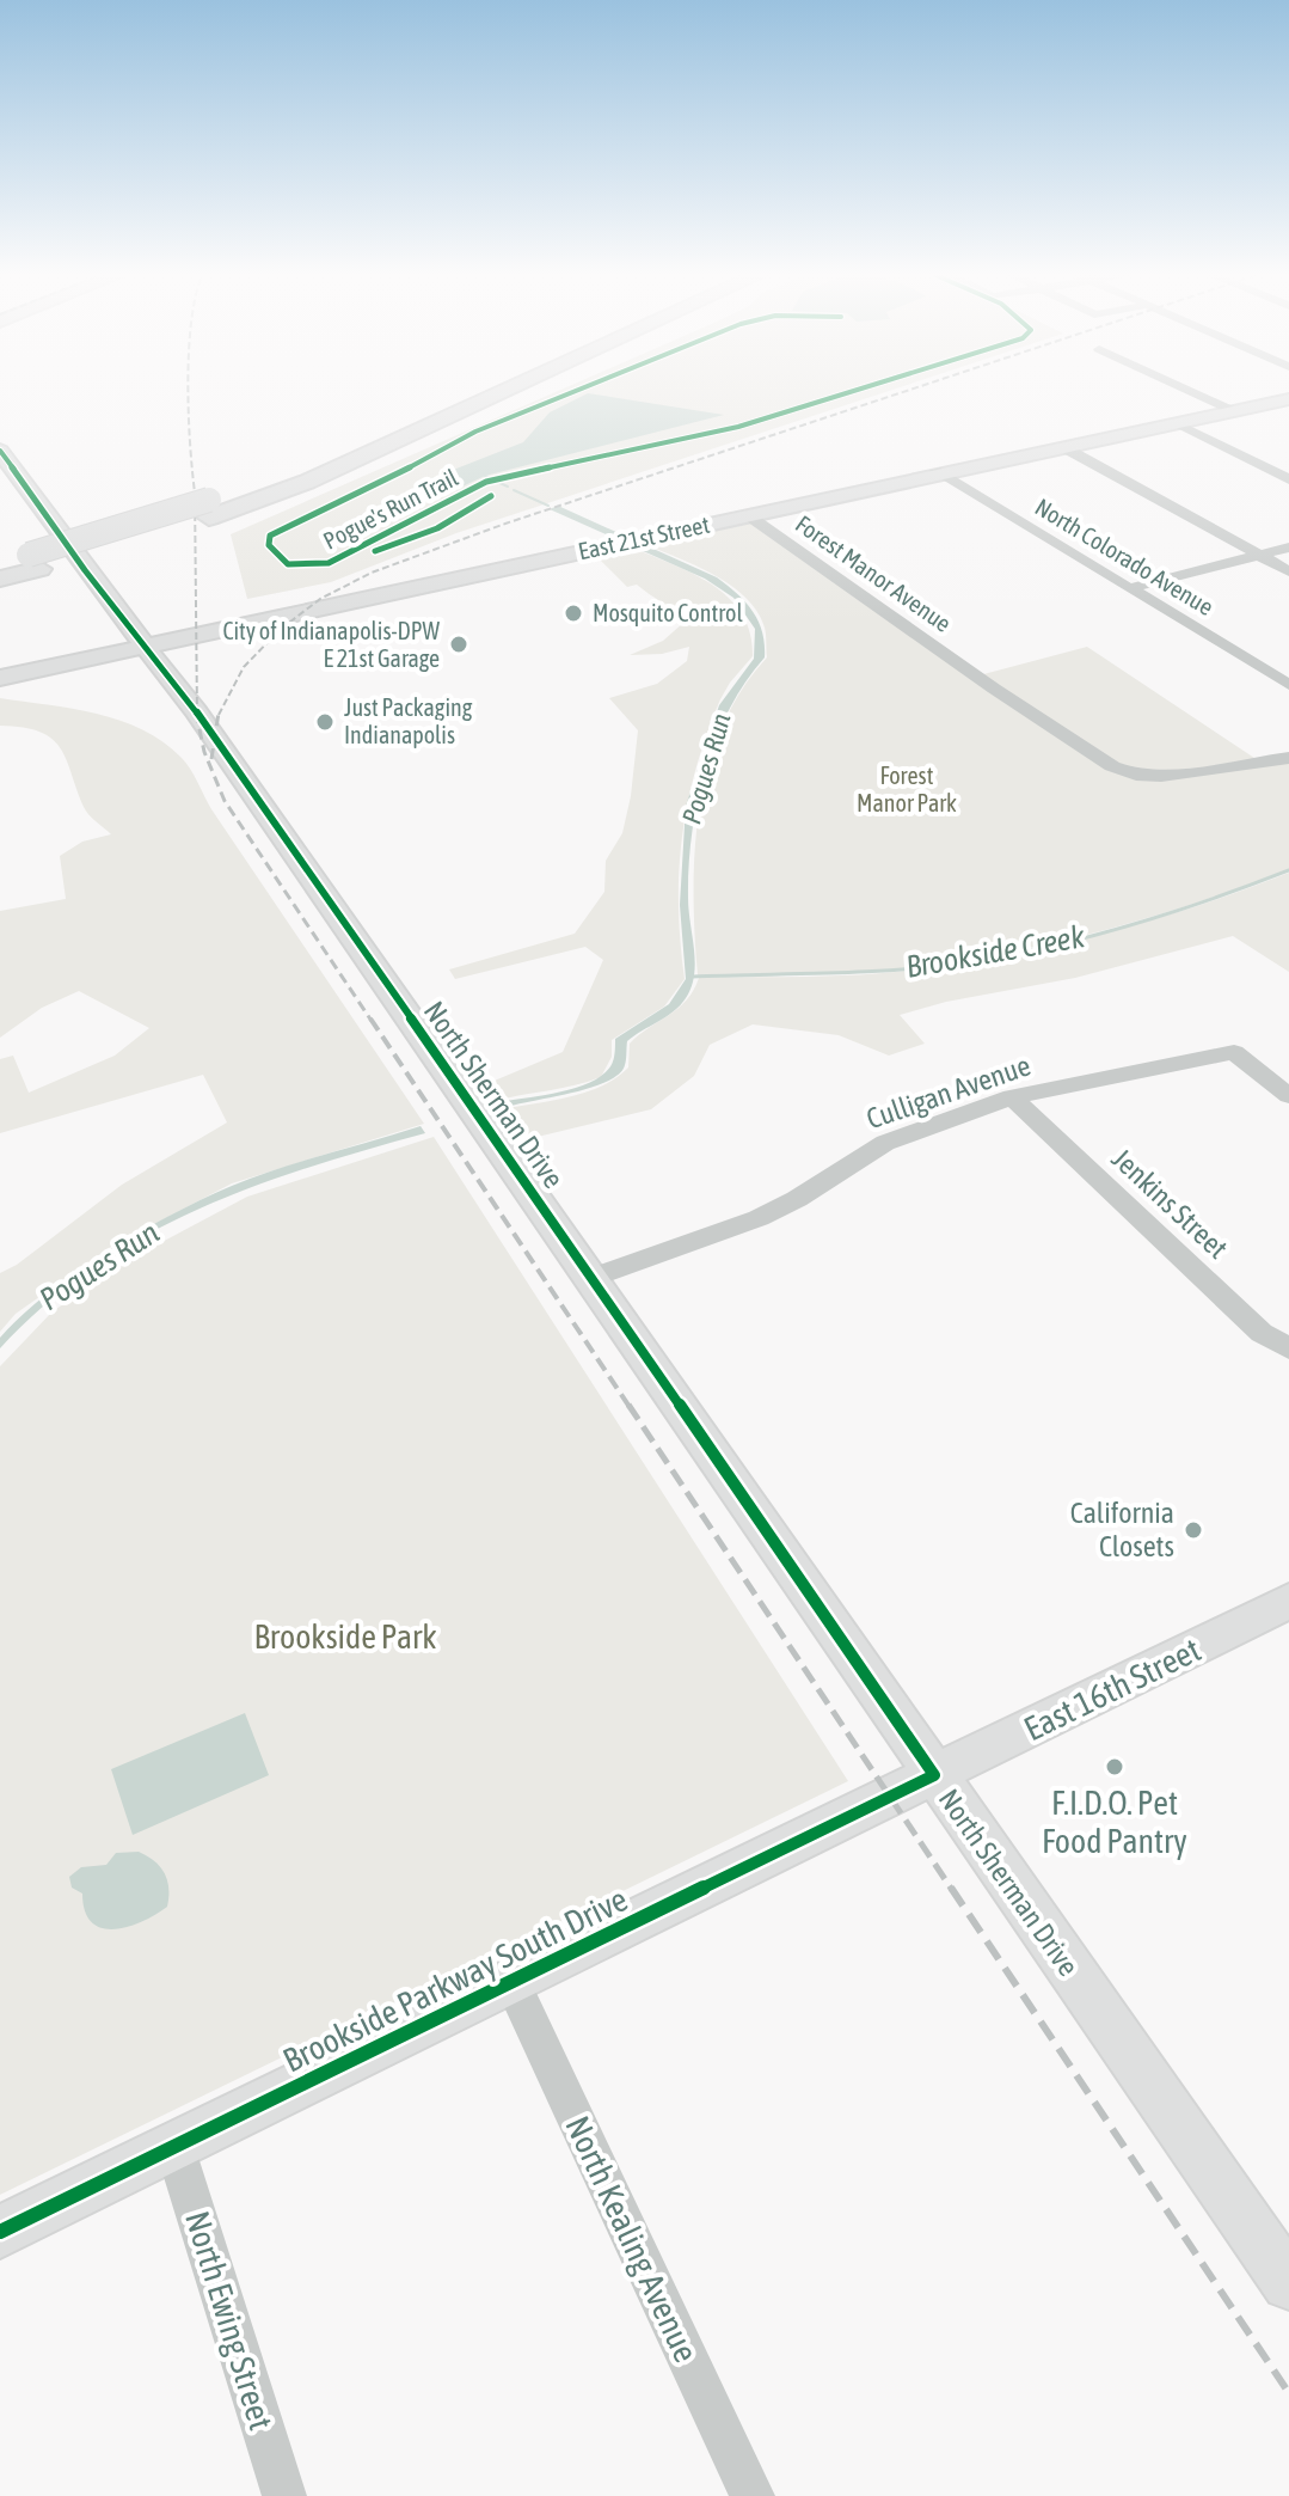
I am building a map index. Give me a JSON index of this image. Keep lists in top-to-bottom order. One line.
{"streets":{"main road":["East 21st Street","North Sherman Drive","East 16th Street","Brookside Parkway South Drive"],"street":["North Colorado Avenue","Forest Manor Avenue","Culligan Avenue","Jenkins Street","North Kealing Avenue","North Ewing Street"],"cycle path":["Pogue's Run Trail"]},"crossings":[["East 21st Street","North Colorado Avenue"],["East 21st Street","Forest Manor Avenue"],["East 21st Street","North Sherman Drive"],["Culligan Avenue","North Sherman Drive"],["Culligan Avenue","Jenkins Street"],["North Sherman Drive","East 16th Street"],["North Sherman Drive","Brookside Parkway South Drive"],["East 16th Street","Brookside Parkway South Drive"],["Brookside Parkway South Drive","North Kealing Avenue"],["Brookside Parkway South Drive","North Ewing Street"]],"water":["Pogues Run","Brookside Creek"],"parks":["Forest Manor Park","Brookside Park"],"places":["Mosquito Control","City of Indianapolis-DPW E 21st Garage","Just Packaging Indianapolis","California Closets","F.I.D.O. Pet Food Pantry"]}
